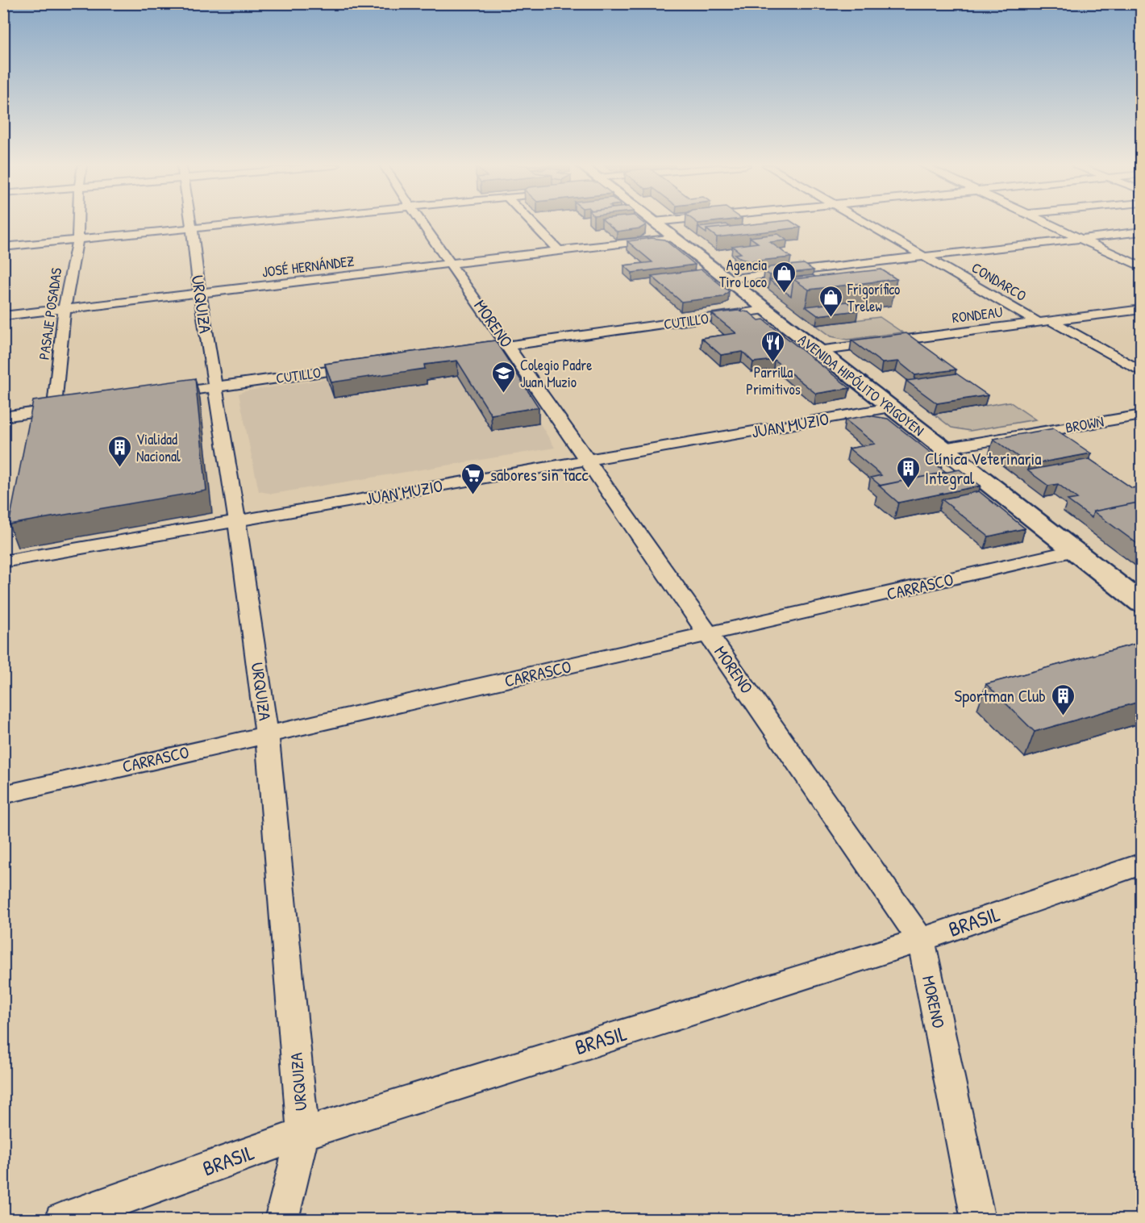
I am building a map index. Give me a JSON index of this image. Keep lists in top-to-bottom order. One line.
{"streets":{"main road":["AVENIDA HIPÓLITO YRIGOYEN"],"street":["JOSÉ HERNÁNDEZ","CONDARCO","URQUIZA","PASAJE POSADAS","RONDEAU","CUTILLO","MORENO","BROWN","JUAN MUZIO","CARRASCO","BRASIL"]},"crossings":[["JOSÉ HERNÁNDEZ","URQUIZA"],["JOSÉ HERNÁNDEZ","PASAJE POSADAS"],["JOSÉ HERNÁNDEZ","MORENO"],["JOSÉ HERNÁNDEZ","AVENIDA HIPÓLITO YRIGOYEN"],["CONDARCO","RONDEAU"],["URQUIZA","CUTILLO"],["URQUIZA","JUAN MUZIO"],["URQUIZA","CARRASCO"],["URQUIZA","BRASIL"],["RONDEAU","AVENIDA HIPÓLITO YRIGOYEN"],["CUTILLO","MORENO"],["CUTILLO","AVENIDA HIPÓLITO YRIGOYEN"],["MORENO","JUAN MUZIO"],["MORENO","CARRASCO"],["MORENO","BRASIL"],["AVENIDA HIPÓLITO YRIGOYEN","BROWN"],["AVENIDA HIPÓLITO YRIGOYEN","JUAN MUZIO"],["AVENIDA HIPÓLITO YRIGOYEN","CARRASCO"]],"places":{"shop":["Agencia Tiro Loco","Frigorífico Trelew"],"restaurant":["Parrilla Primitivos"],"school or university":["Colegio Padre Juan Muzio"],"building":["Vialidad Nacional","Clínica Veterinaria Integral","Sportman Club"],"supermarket":["sabores sin tacc"]}}
